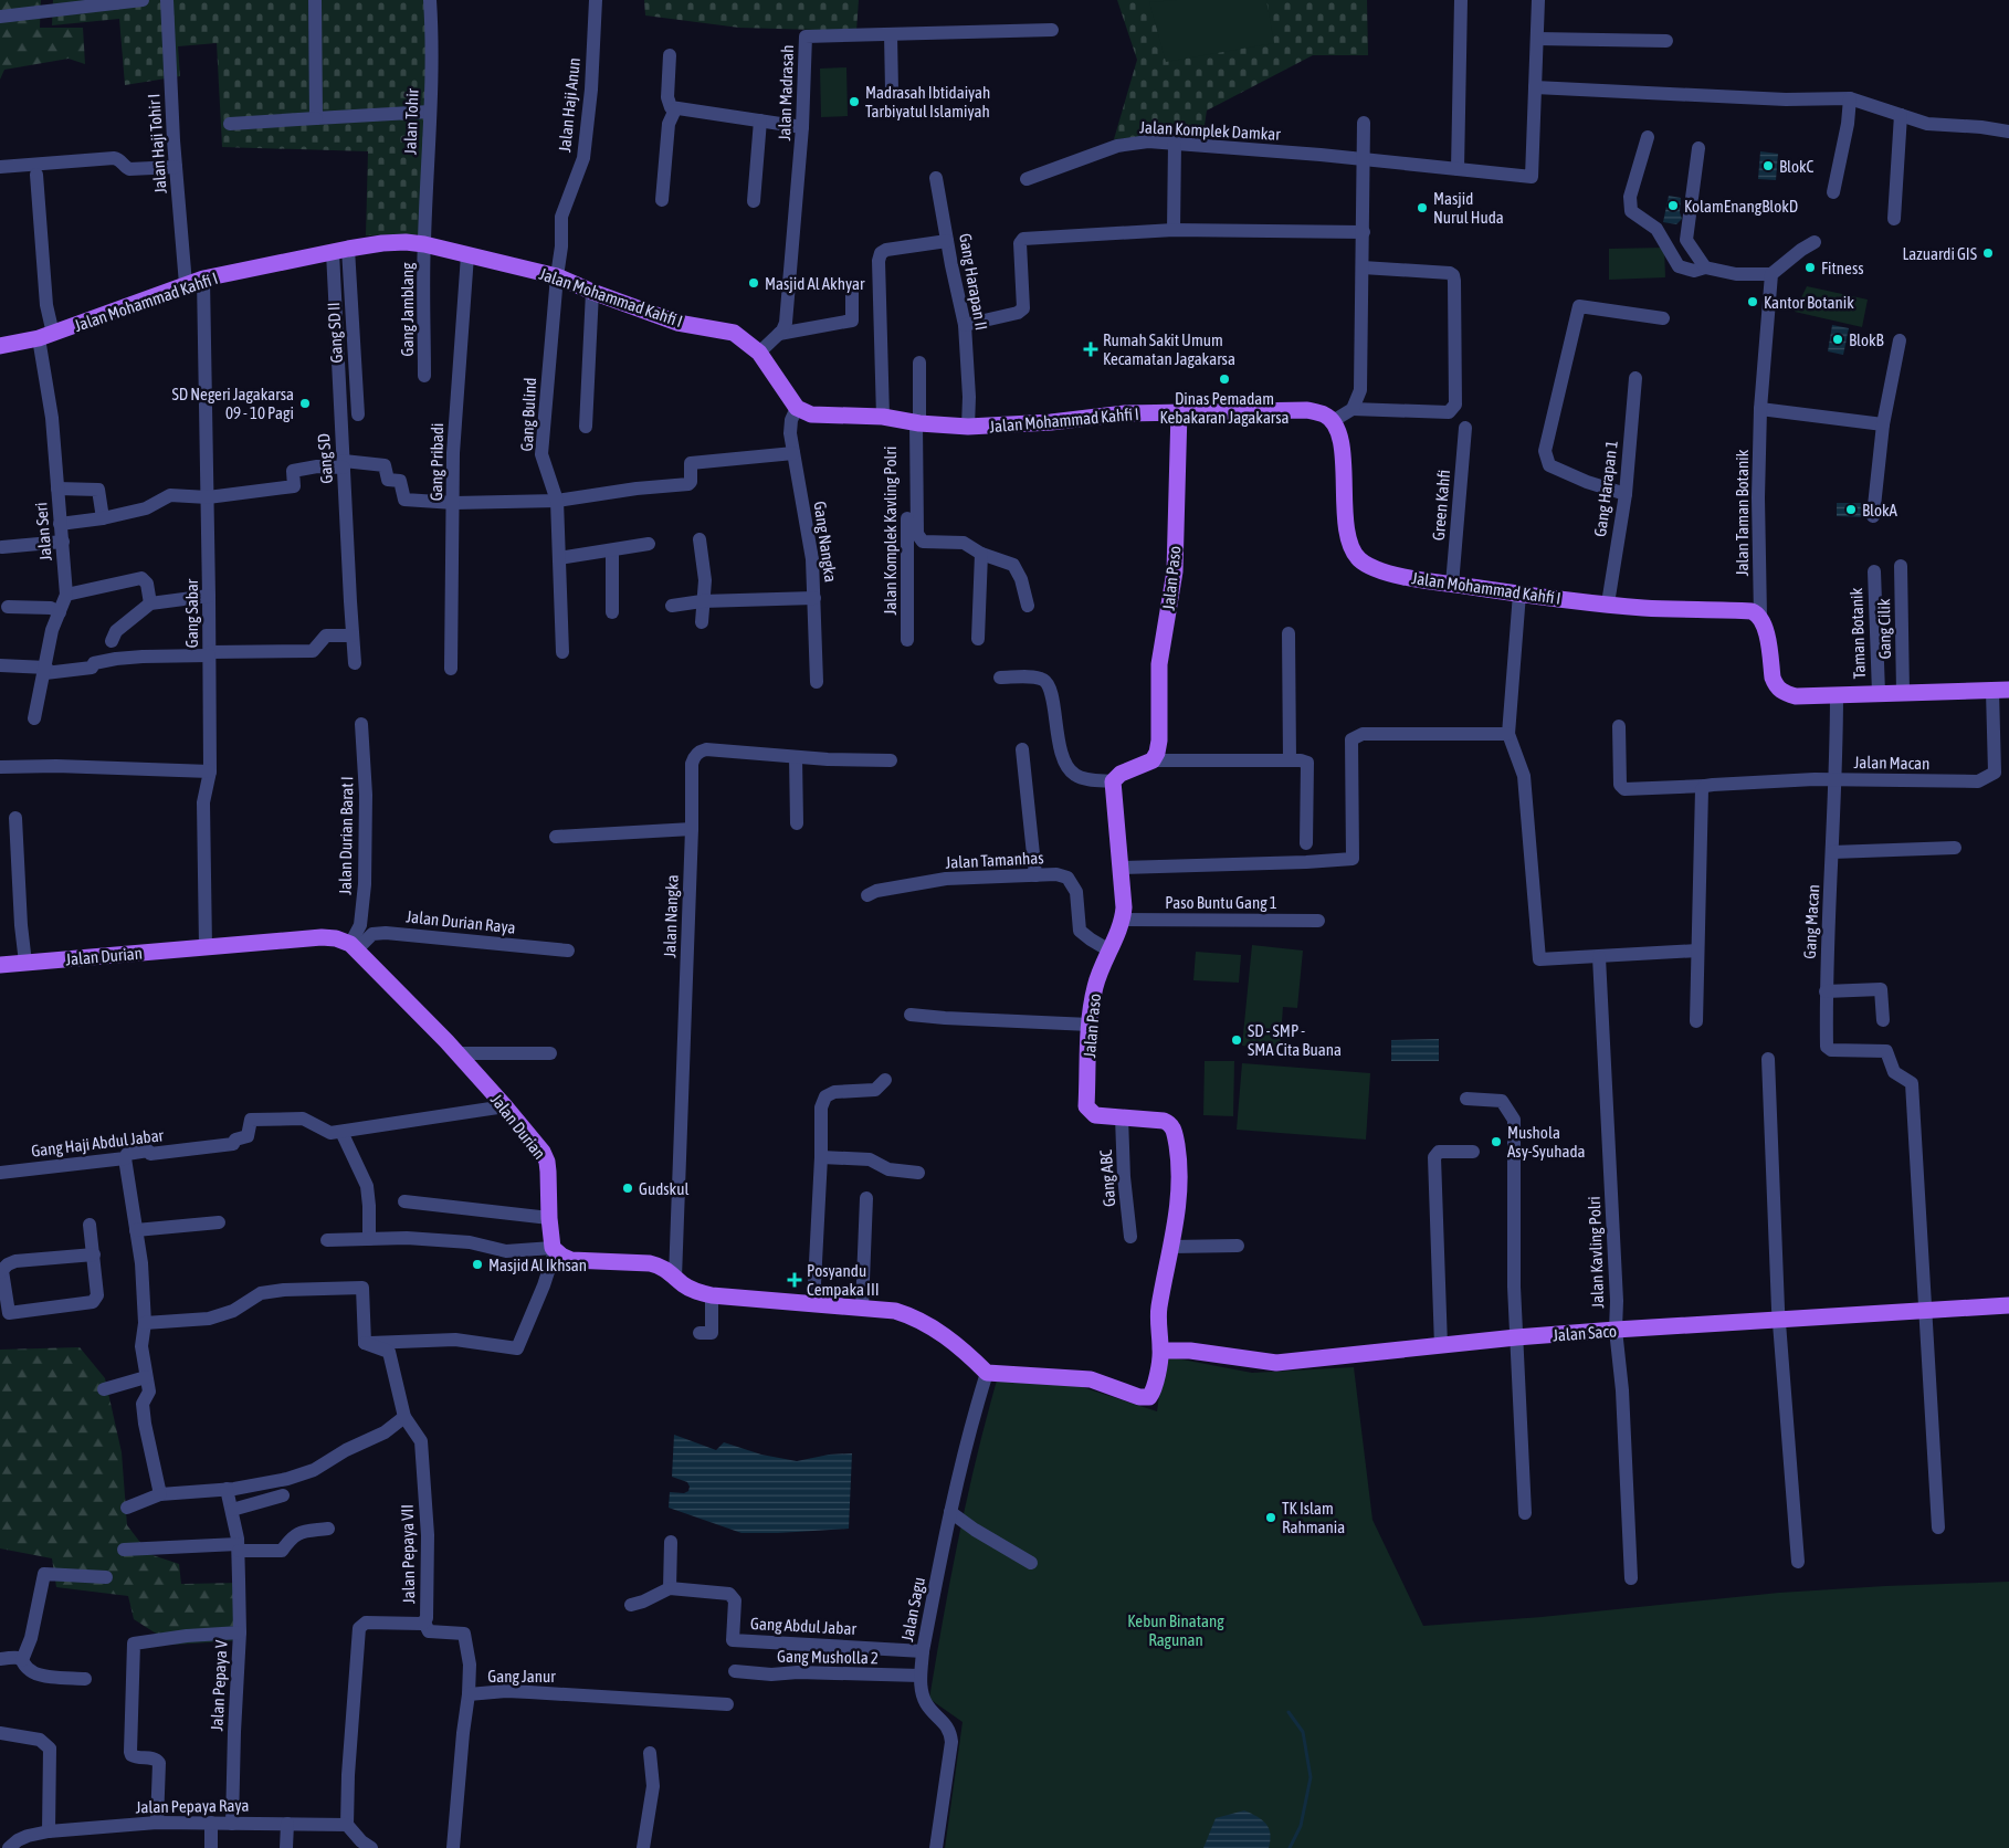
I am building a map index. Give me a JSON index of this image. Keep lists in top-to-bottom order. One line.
{"streets":{"main road":["Jalan Mohammad Kahfi I","Jalan Paso","Jalan Durian","Jalan Saco"],"street":["Jalan Madrasah","Jalan Haji Anun","Jalan Tohir","Jalan Komplek Damkar","Jalan Haji Tohir I","Gang Harapan II","Gang Jamblang","Gang SD II","Gang Bulind","Gang SD","Gang Pribadi","Gang Harapan 1","Green Kahfi","Jalan Taman Botanik","Jalan Komplek Kavling Polri","Jalan Seri","Gang Nangka","Gang Sabar","Gang Cilik","Taman Botanik","Jalan Macan","Jalan Durian Barat I","Jalan Tamanhas","Paso Buntu Gang 1","Jalan Nangka","Jalan Durian Raya","Gang Macan","Gang Haji Abdul Jabar","Gang ABC","Jalan Kavling Polri","Jalan Pepaya VII","Jalan Sagu","Gang Abdul Jabar","Gang Musholla 2","Gang Janur","Jalan Pepaya V","Jalan Pepaya Raya"]},"crossings":[["Jalan Madrasah","Jalan Mohammad Kahfi I"],["Jalan Haji Anun","Jalan Mohammad Kahfi I"],["Jalan Haji Anun","Gang Bulind"],["Jalan Tohir","Jalan Mohammad Kahfi I"],["Jalan Tohir","Gang Jamblang"],["Jalan Haji Tohir I","Jalan Mohammad Kahfi I"],["Gang Harapan II","Jalan Mohammad Kahfi I"],["Jalan Mohammad Kahfi I","Gang Jamblang"],["Jalan Mohammad Kahfi I","Gang SD II"],["Jalan Mohammad Kahfi I","Gang Bulind"],["Jalan Mohammad Kahfi I","Gang SD"],["Jalan Mohammad Kahfi I","Gang Pribadi"],["Jalan Mohammad Kahfi I","Gang Harapan 1"],["Jalan Mohammad Kahfi I","Green Kahfi"],["Jalan Mohammad Kahfi I","Jalan Taman Botanik"],["Jalan Mohammad Kahfi I","Jalan Komplek Kavling Polri"],["Jalan Mohammad Kahfi I","Jalan Seri"],["Jalan Mohammad Kahfi I","Gang Nangka"],["Jalan Mohammad Kahfi I","Jalan Paso"],["Jalan Mohammad Kahfi I","Gang Sabar"],["Gang SD II","Gang SD"],["Jalan Paso","Jalan Tamanhas"],["Jalan Paso","Paso Buntu Gang 1"],["Jalan Paso","Gang ABC"],["Jalan Paso","Jalan Saco"],["Jalan Paso","Jalan Sagu"],["Gang Sabar","Jalan Durian"],["Jalan Macan","Gang Macan"],["Jalan Durian Barat I","Jalan Durian Raya"],["Jalan Durian Barat I","Jalan Durian"],["Jalan Durian Raya","Jalan Durian"],["Gang Macan","Jalan Saco"],["Jalan Durian","Gang Haji Abdul Jabar"],["Jalan Kavling Polri","Jalan Saco"],["Jalan Pepaya VII","Jalan Pepaya Raya"],["Jalan Sagu","Gang Abdul Jabar"],["Jalan Sagu","Gang Musholla 2"],["Jalan Pepaya V","Jalan Pepaya Raya"]],"parks":["Kebun Binatang Ragunan"],"places":{"other":["Madrasah Ibtidaiyah Tarbiyatul Islamiyah","BlokC","KolamEnangBlokD","Masjid Nurul Huda","Lazuardi GIS","Fitness","Masjid Al Akhyar","Kantor Botanik","BlokB","Dinas Pemadam Kebakaran Jagakarsa","SD Negeri Jagakarsa 09 - 10 Pagi","BlokA","SD - SMP - SMA Cita Buana","Mushola Asy-Syuhada","Gudskul","Masjid Al Ikhsan","TK Islam Rahmania"],"health":["Rumah Sakit Umum Kecamatan Jagakarsa","Posyandu Cempaka III"]}}
